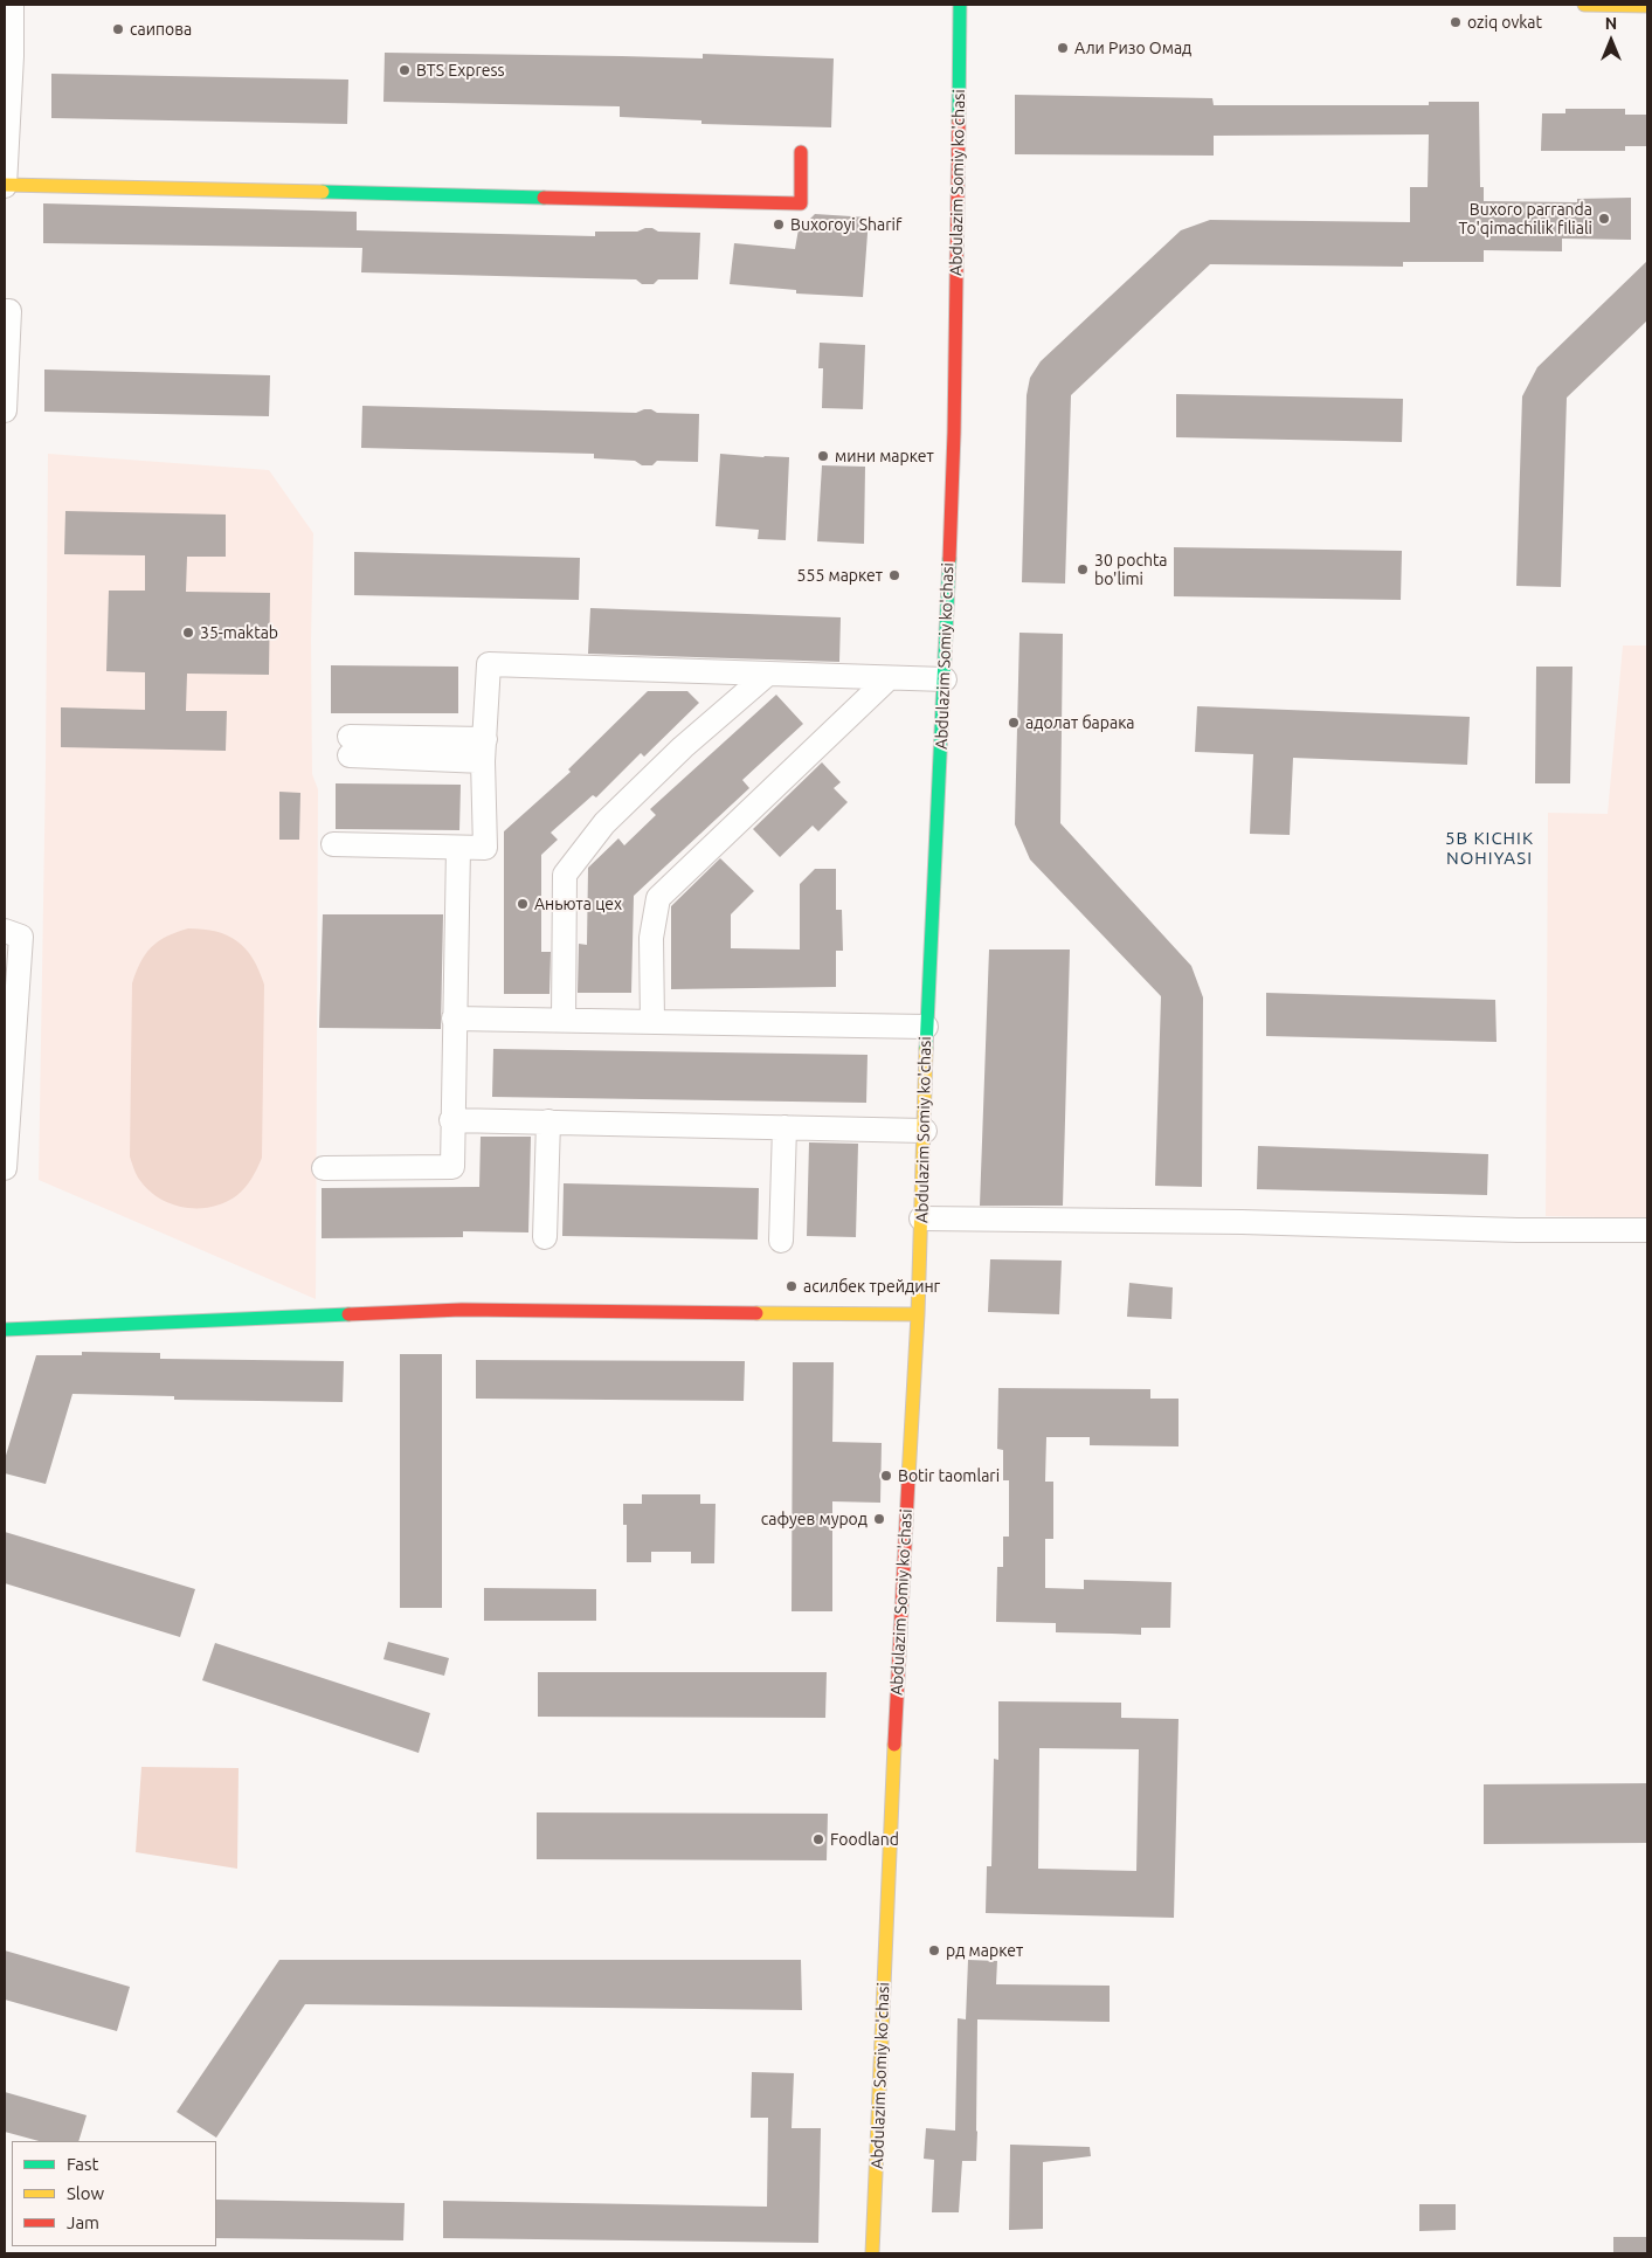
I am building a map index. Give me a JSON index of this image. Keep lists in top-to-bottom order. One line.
{"streets":{"street":["Abdulazim Somiy ko'chasi"]},"districts":["5B KICHIK NOHIYASI"],"places":["oziq ovkat","саипова","Али Ризо Омад","BTS Express","Buxoro parranda To'qimachilik filiali","Buxoroyi Sharif","мини маркет","30 pochta bo'limi","555 маркет","35-maktab","адолат барака","Аньюта цех","асилбек трейдинг","Botir taomlari","сафуев мурод","Foodland","рд маркет"],"legend":["Fast","Slow","Jam"],"north":"top"}
